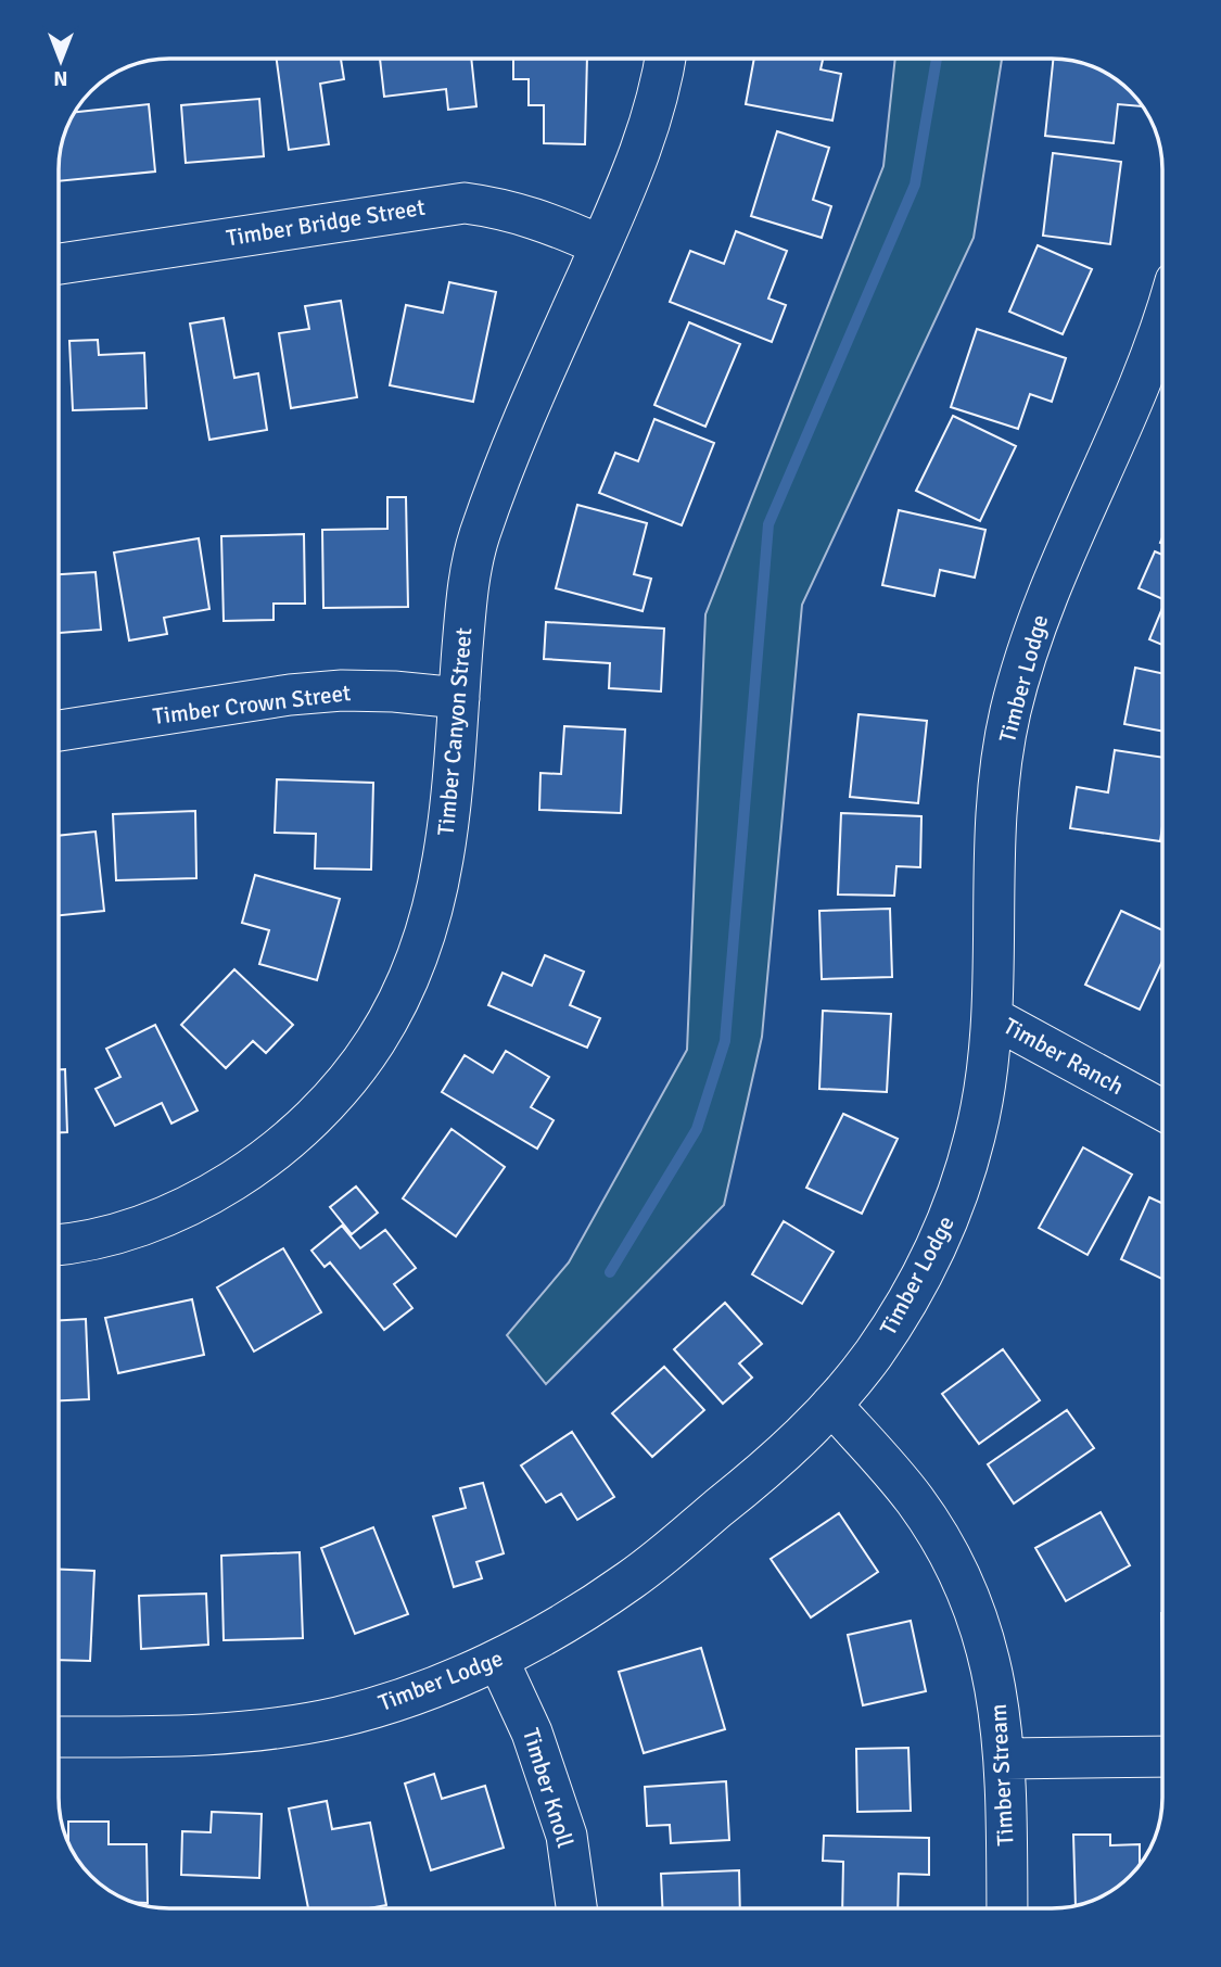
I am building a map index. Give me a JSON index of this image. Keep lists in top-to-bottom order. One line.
{"streets":{"street":["Timber Bridge Street","Timber Lodge","Timber Crown Street","Timber Canyon Street","Timber Ranch","Timber Stream","Timber Knoll"]},"crossings":[["Timber Bridge Street","Timber Canyon Street"],["Timber Lodge","Timber Ranch"],["Timber Lodge","Timber Stream"],["Timber Lodge","Timber Knoll"],["Timber Crown Street","Timber Canyon Street"]],"north":"bottom"}
